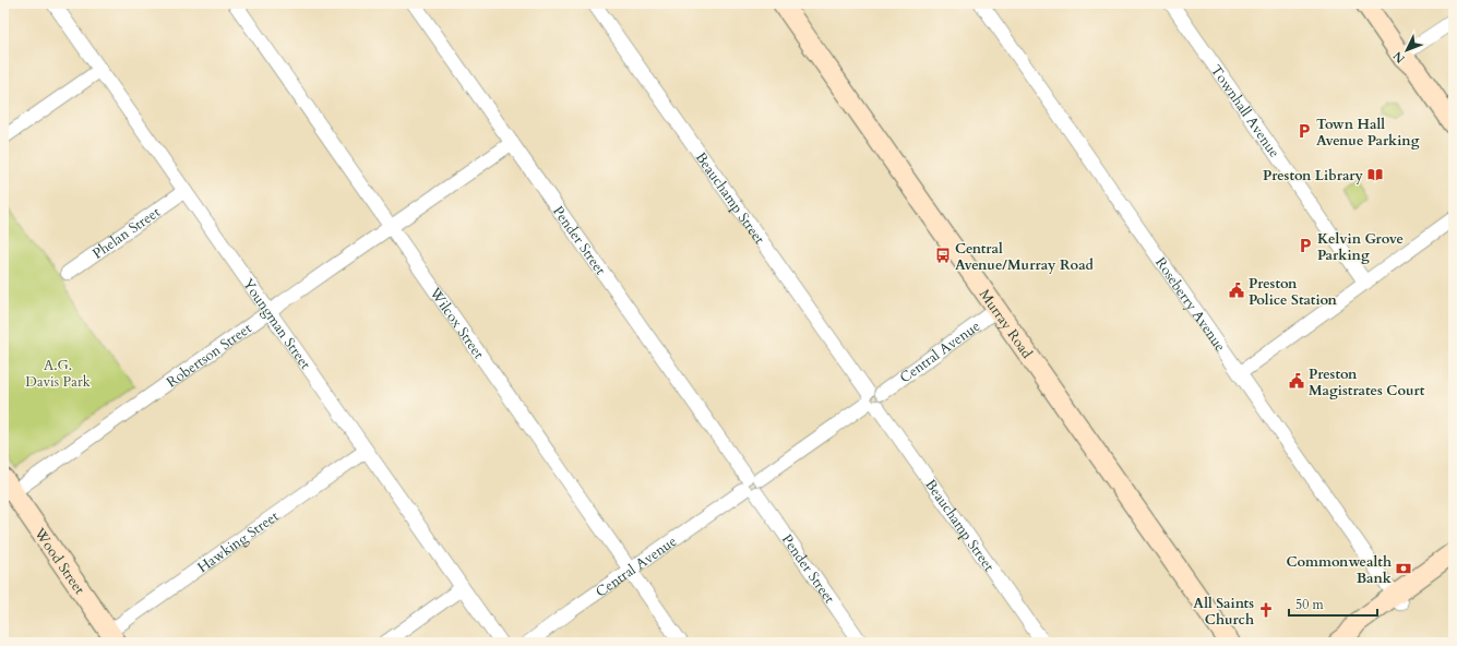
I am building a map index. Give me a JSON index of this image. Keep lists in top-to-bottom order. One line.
{"streets":{"main road":["Murray Road","Wood Street"],"street":["Townhall Avenue","Beauchamp Street","Phelan Street","Pender Street","Roseberry Avenue","Youngman Street","Wilcox Street","Central Avenue","Robertson Street","Hawking Street"]},"crossings":[["Beauchamp Street","Central Avenue"],["Phelan Street","Youngman Street"],["Pender Street","Central Avenue"],["Pender Street","Robertson Street"],["Youngman Street","Robertson Street"],["Youngman Street","Hawking Street"],["Wilcox Street","Central Avenue"],["Wilcox Street","Robertson Street"],["Murray Road","Central Avenue"],["Robertson Street","Wood Street"],["Hawking Street","Wood Street"]],"parks":["A.G. Davis Park"],"places":{"parking":["Town Hall Avenue Parking","Kelvin Grove Parking"],"library":["Preston Library"],"bus stop":["Central Avenue/Murray Road"],"public building":["Preston Police Station","Preston Magistrates Court"],"bank":["Commonwealth Bank"],"church":["All Saints Church"]},"scale_bar":"50 m","north":"bottom left"}
